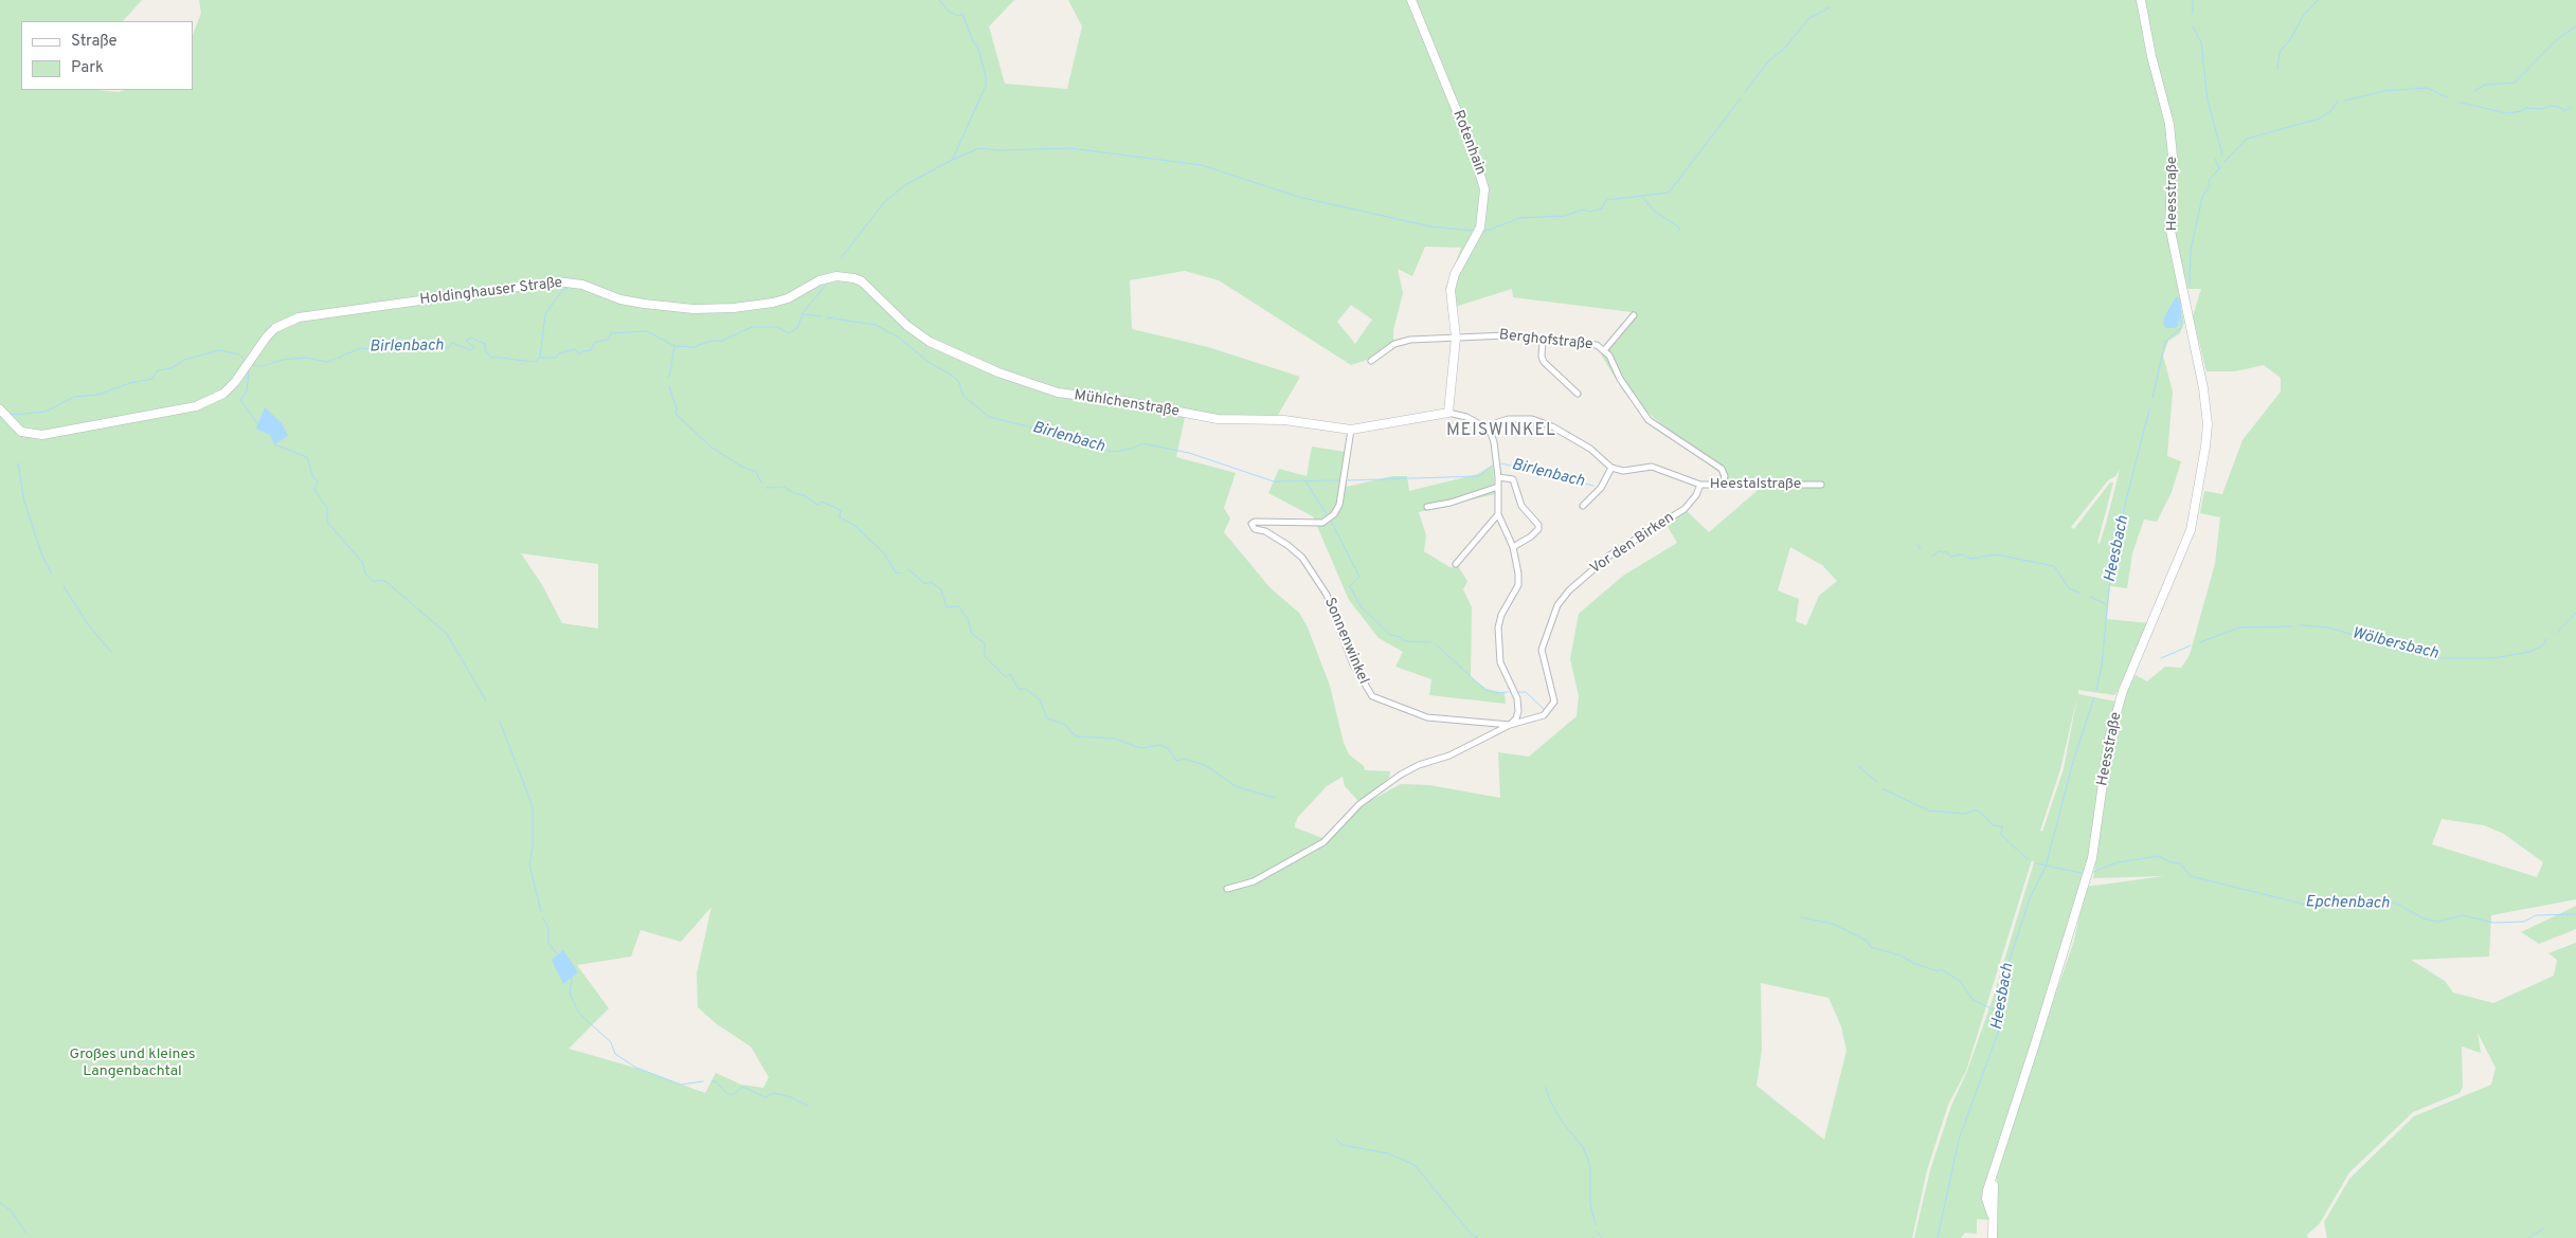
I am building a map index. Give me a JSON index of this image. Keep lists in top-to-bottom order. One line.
{"streets":{"street":["Rotenhain","Heesstraße","Holdinghauser Straße","Berghofstraße","Mühlchenstraße","Heestalstraße","Vor den Birken","Sonnenwinkel"]},"crossings":[["Rotenhain","Berghofstraße"],["Rotenhain","Mühlchenstraße"],["Holdinghauser Straße","Mühlchenstraße"],["Berghofstraße","Heestalstraße"],["Mühlchenstraße","Sonnenwinkel"],["Heestalstraße","Vor den Birken"],["Vor den Birken","Sonnenwinkel"]],"districts":["MEISWINKEL"],"water":["Birlenbach","Heesbach","Wölbersbach","Epchenbach"],"parks":["Großes und kleines Langenbachtal"],"legend":["Straße","Park"]}
